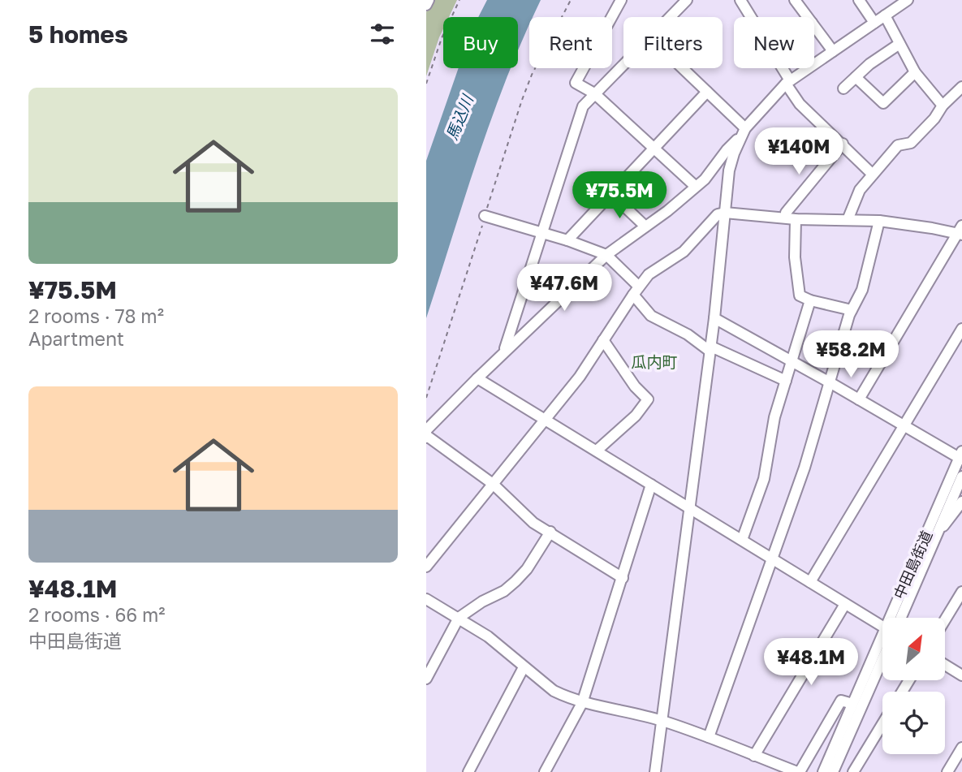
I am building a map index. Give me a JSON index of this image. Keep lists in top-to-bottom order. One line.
{"streets":{"street":["中田島街道"]},"districts":["瓜内町"],"water":["馬込川"],"north":"top right","page":{"heading":"5 homes","chip":["Buy","Rent","Filters","New"],"list":[{"name":"¥75.5M","note":"2 rooms · 78 m² · Apartment"},{"name":"¥48.1M","note":"2 rooms · 66 m² · 中田島街道"}],"price":["¥140M","¥75.5M","¥47.6M","¥58.2M","¥48.1M"]}}
